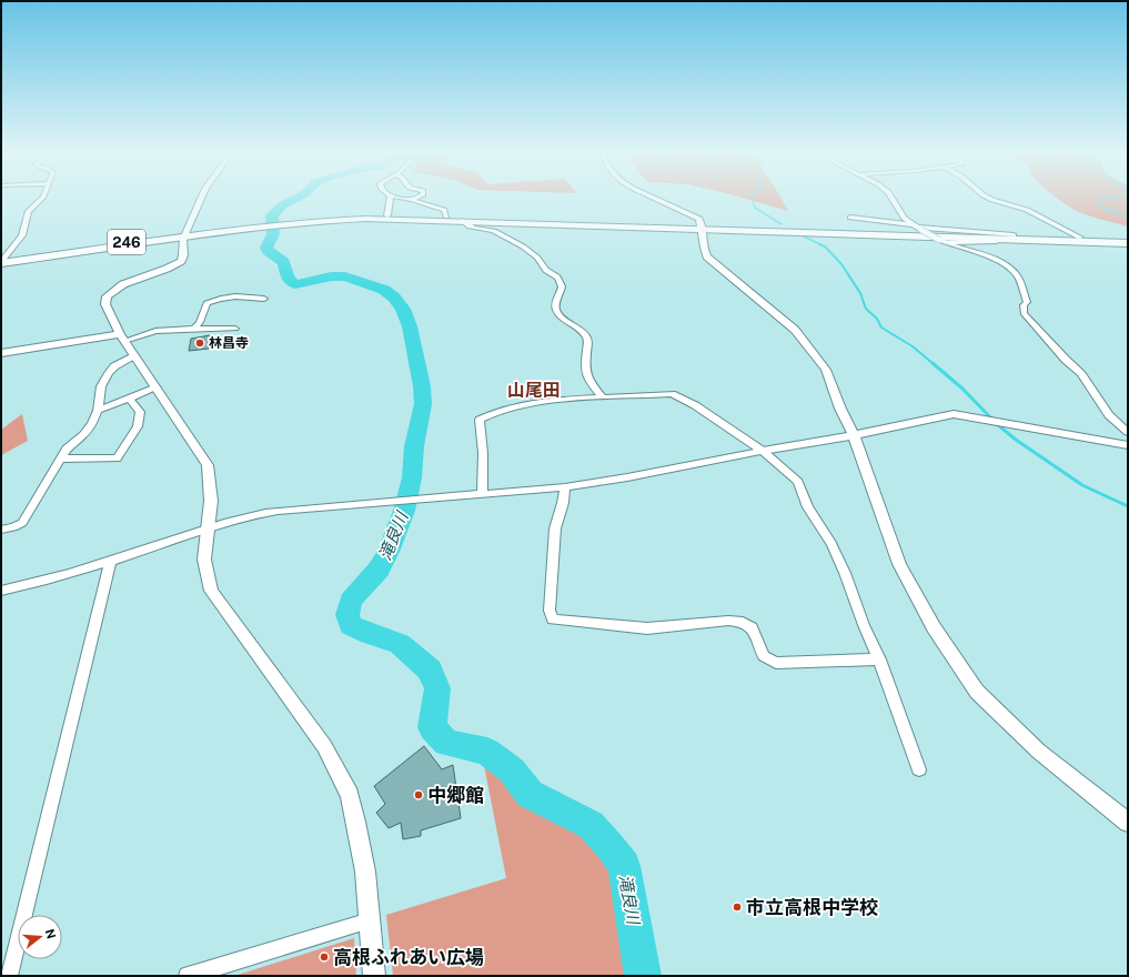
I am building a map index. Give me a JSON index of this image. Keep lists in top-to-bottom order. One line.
{"streets":{"highway":["246"]},"districts":["山尾田"],"water":["滝良川"],"places":["林昌寺","中郷館","市立高根中学校","高根ふれあい広場"],"north":"right"}
